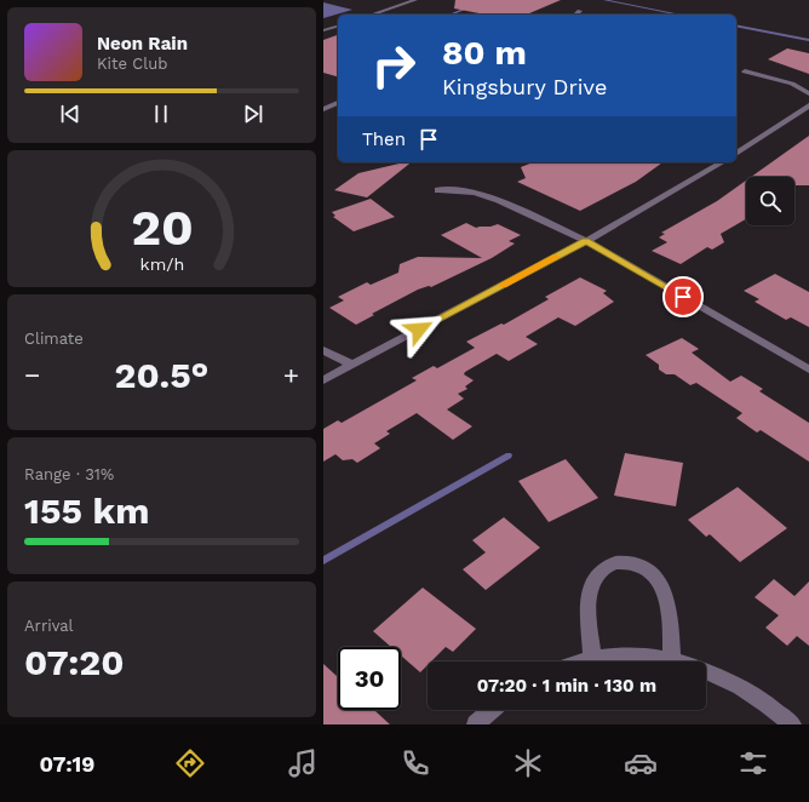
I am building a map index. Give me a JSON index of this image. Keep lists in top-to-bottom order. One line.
{"page":{"turn":["80 m","Kingsbury Drive"],"song":["Neon Rain","Kite Club"],"then":"Then","tile":["Climate",["Range · 31%","155 km"],["Arrival","07:20"]],"heat":["−","20.5°","+"],"limit":"30","trip":"07:20 · 1 min · 130 m","tabs":"07:19","gauge":["20","km/h"]}}
